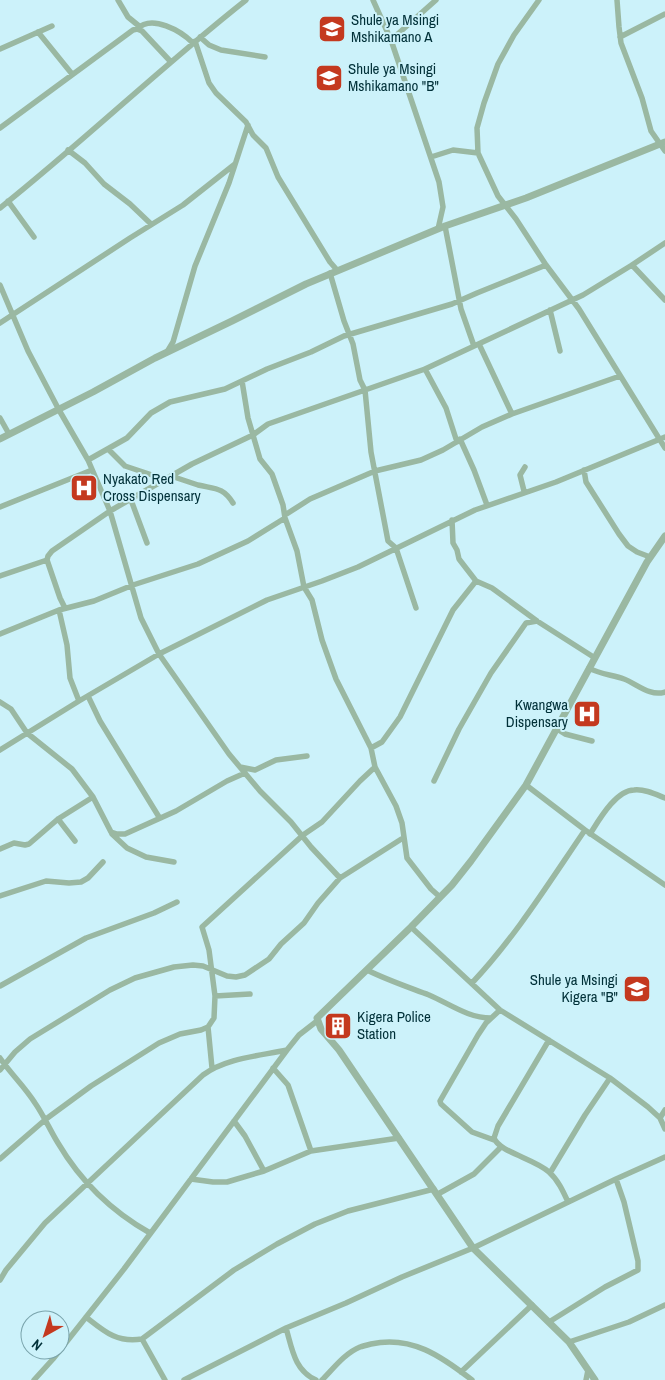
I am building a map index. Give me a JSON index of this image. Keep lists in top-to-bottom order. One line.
{"places":{"school or university":["Shule ya Msingi Mshikamano A","Shule ya Msingi Mshikamano \"B\"","Shule ya Msingi Kigera \"B\""],"hospital":["Nyakato Red Cross Dispensary","Kwangwa Dispensary"],"building":["Kigera Police Station"]},"north":"bottom left"}
